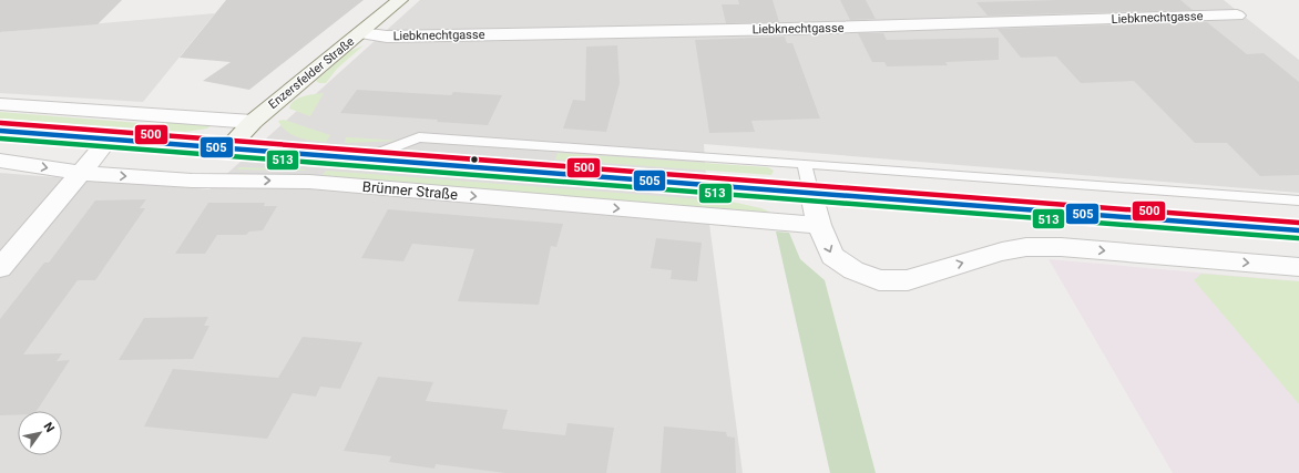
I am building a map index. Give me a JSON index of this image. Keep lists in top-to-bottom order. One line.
{"streets":{"main road":["Brünner Straße"],"street":["Liebknechtgasse","Enzersfelder Straße"]},"crossings":[["Liebknechtgasse","Enzersfelder Straße"],["Enzersfelder Straße","Brünner Straße"]],"lines":["transit line 500","transit line 505","transit line 513"],"north":"top right"}
